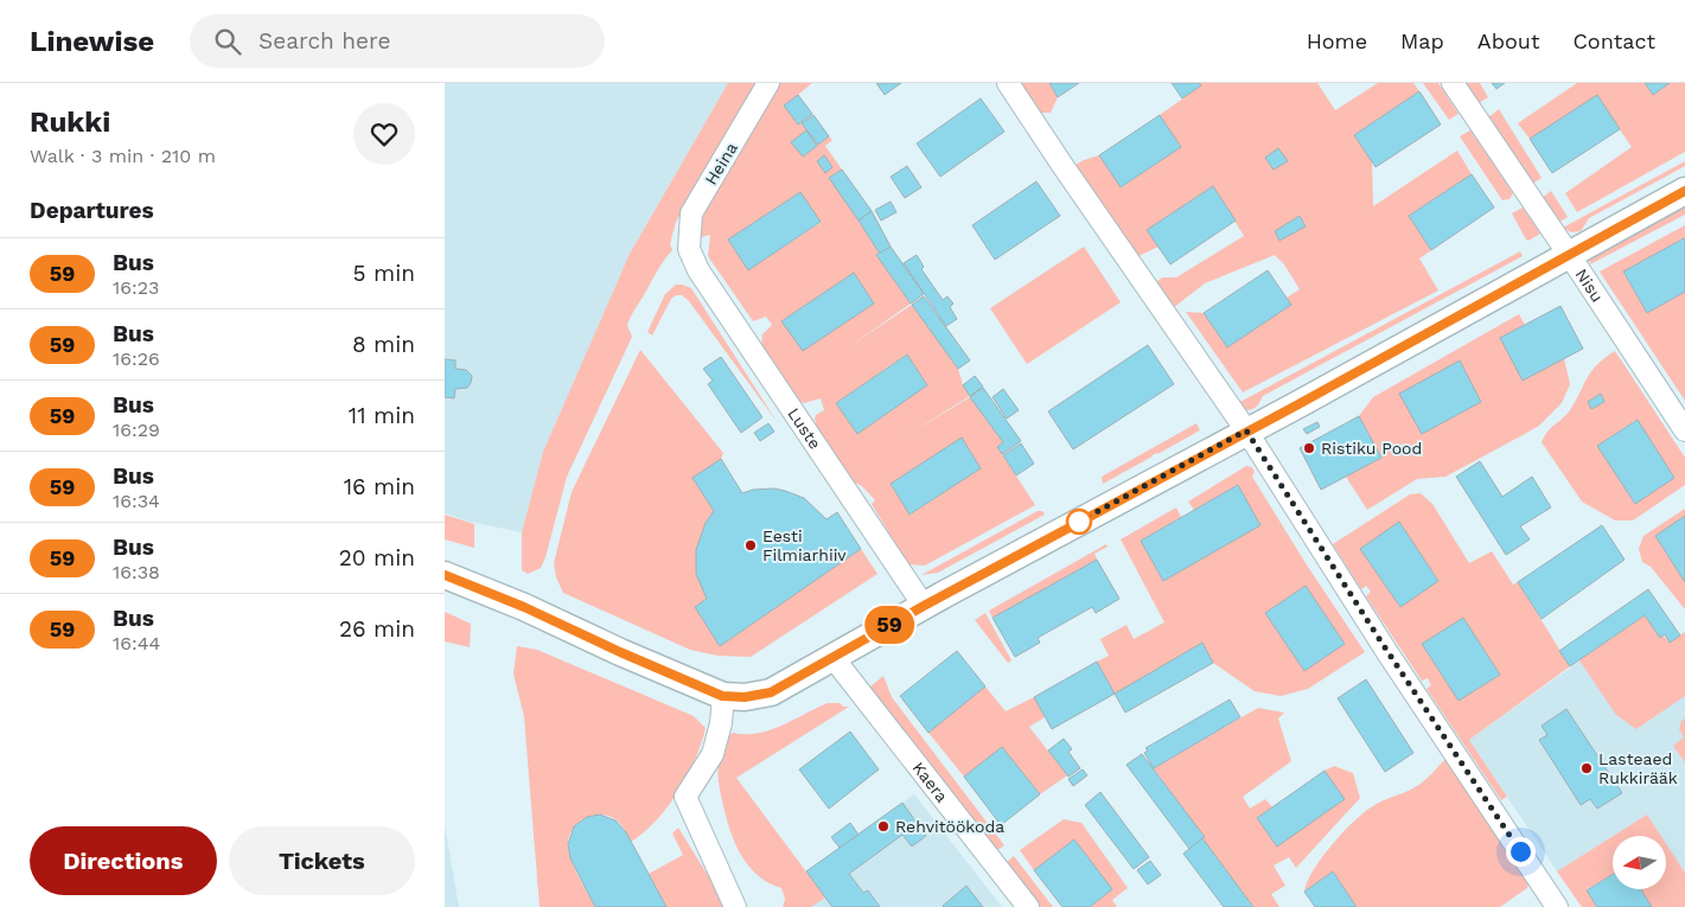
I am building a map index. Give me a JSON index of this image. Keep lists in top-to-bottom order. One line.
{"streets":{"street":["Heina","Nisu","Luste","Kaera"]},"crossings":[["Heina","Luste"]],"places":["Ristiku Pood","Eesti Filmiarhiiv","Lasteaed Rukkirääk","Rehvitöökoda"],"lines":["bus line 59"],"north":"left","page":{"header":"Linewise","search":"Search here","nav":["Home","Map","About","Contact"],"heading":[["Rukki","Walk · 3 min · 210 m"],"Departures"],"on_map":"59","list":[{"mark":"59","name":"Bus","note":"16:23","value":"5 min"},{"mark":"59","name":"Bus","note":"16:26","value":"8 min"},{"mark":"59","name":"Bus","note":"16:29","value":"11 min"},{"mark":"59","name":"Bus","note":"16:34","value":"16 min"},{"mark":"59","name":"Bus","note":"16:38","value":"20 min"},{"mark":"59","name":"Bus","note":"16:44","value":"26 min"}],"buttons":["Directions","Tickets"]}}
